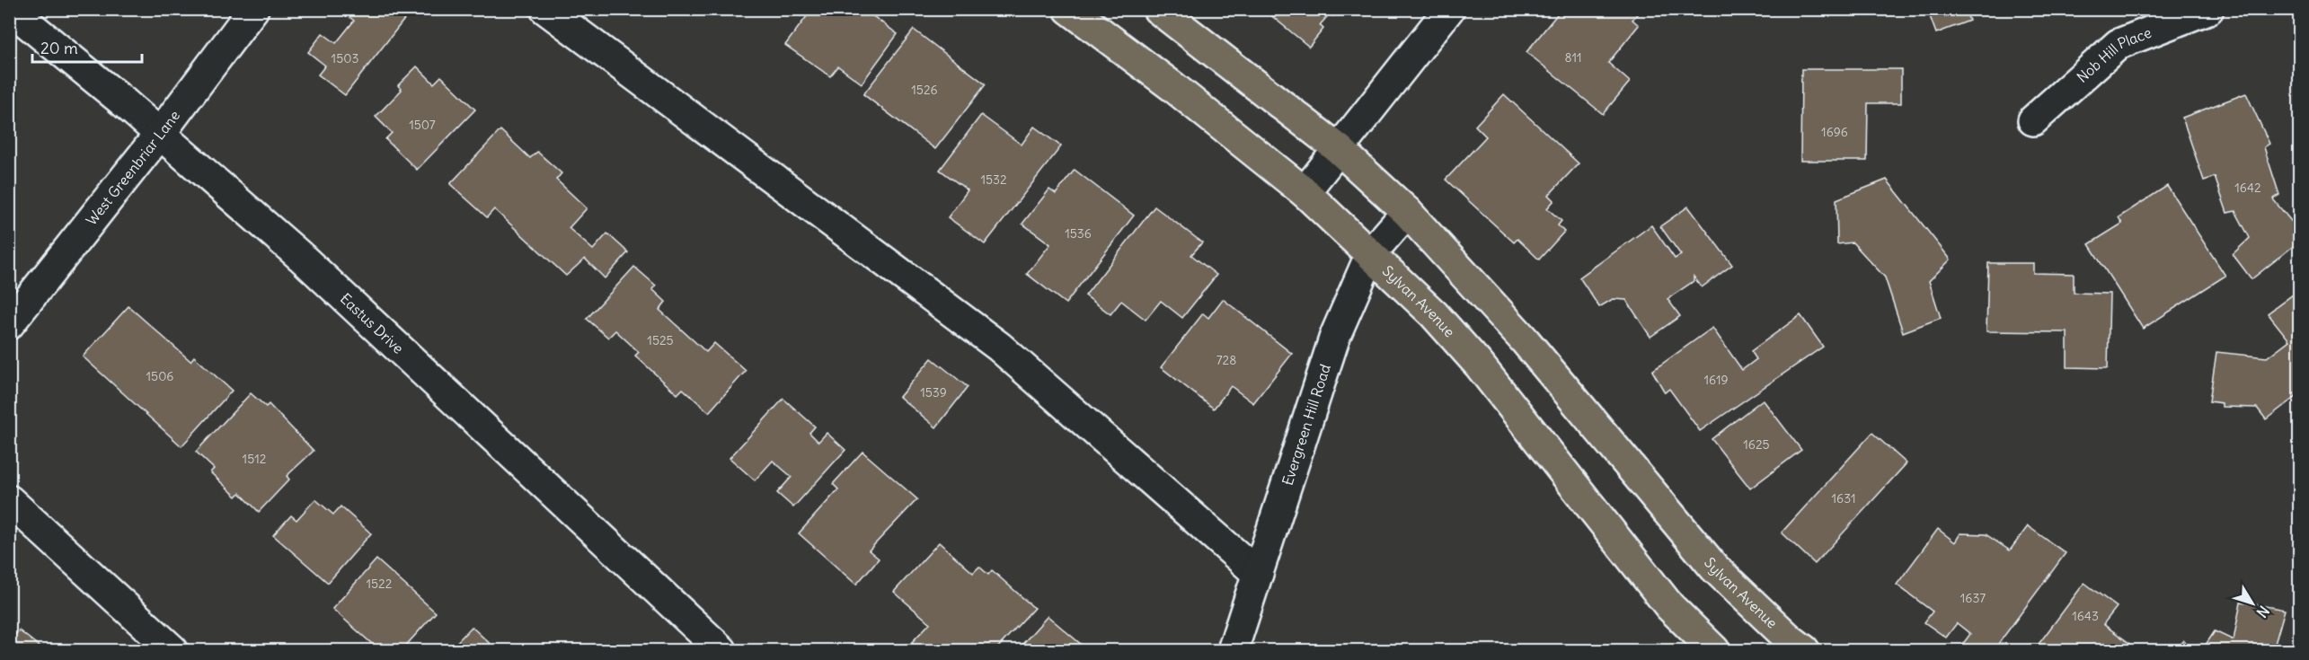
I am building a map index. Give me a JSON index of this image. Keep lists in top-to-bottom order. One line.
{"streets":{"main road":["Sylvan Avenue"],"street":["Nob Hill Place","West Greenbriar Lane","Eastus Drive","Evergreen Hill Road"]},"crossings":[["West Greenbriar Lane","Eastus Drive"],["Sylvan Avenue","Evergreen Hill Road"]],"house_numbers":["811","1503","1526","1507","1696","1532","1642","1536","1525","728","1506","1619","1539","1625","1512","1631","1522","1637","1643"],"scale_bar":"20 m","north":"bottom right"}
